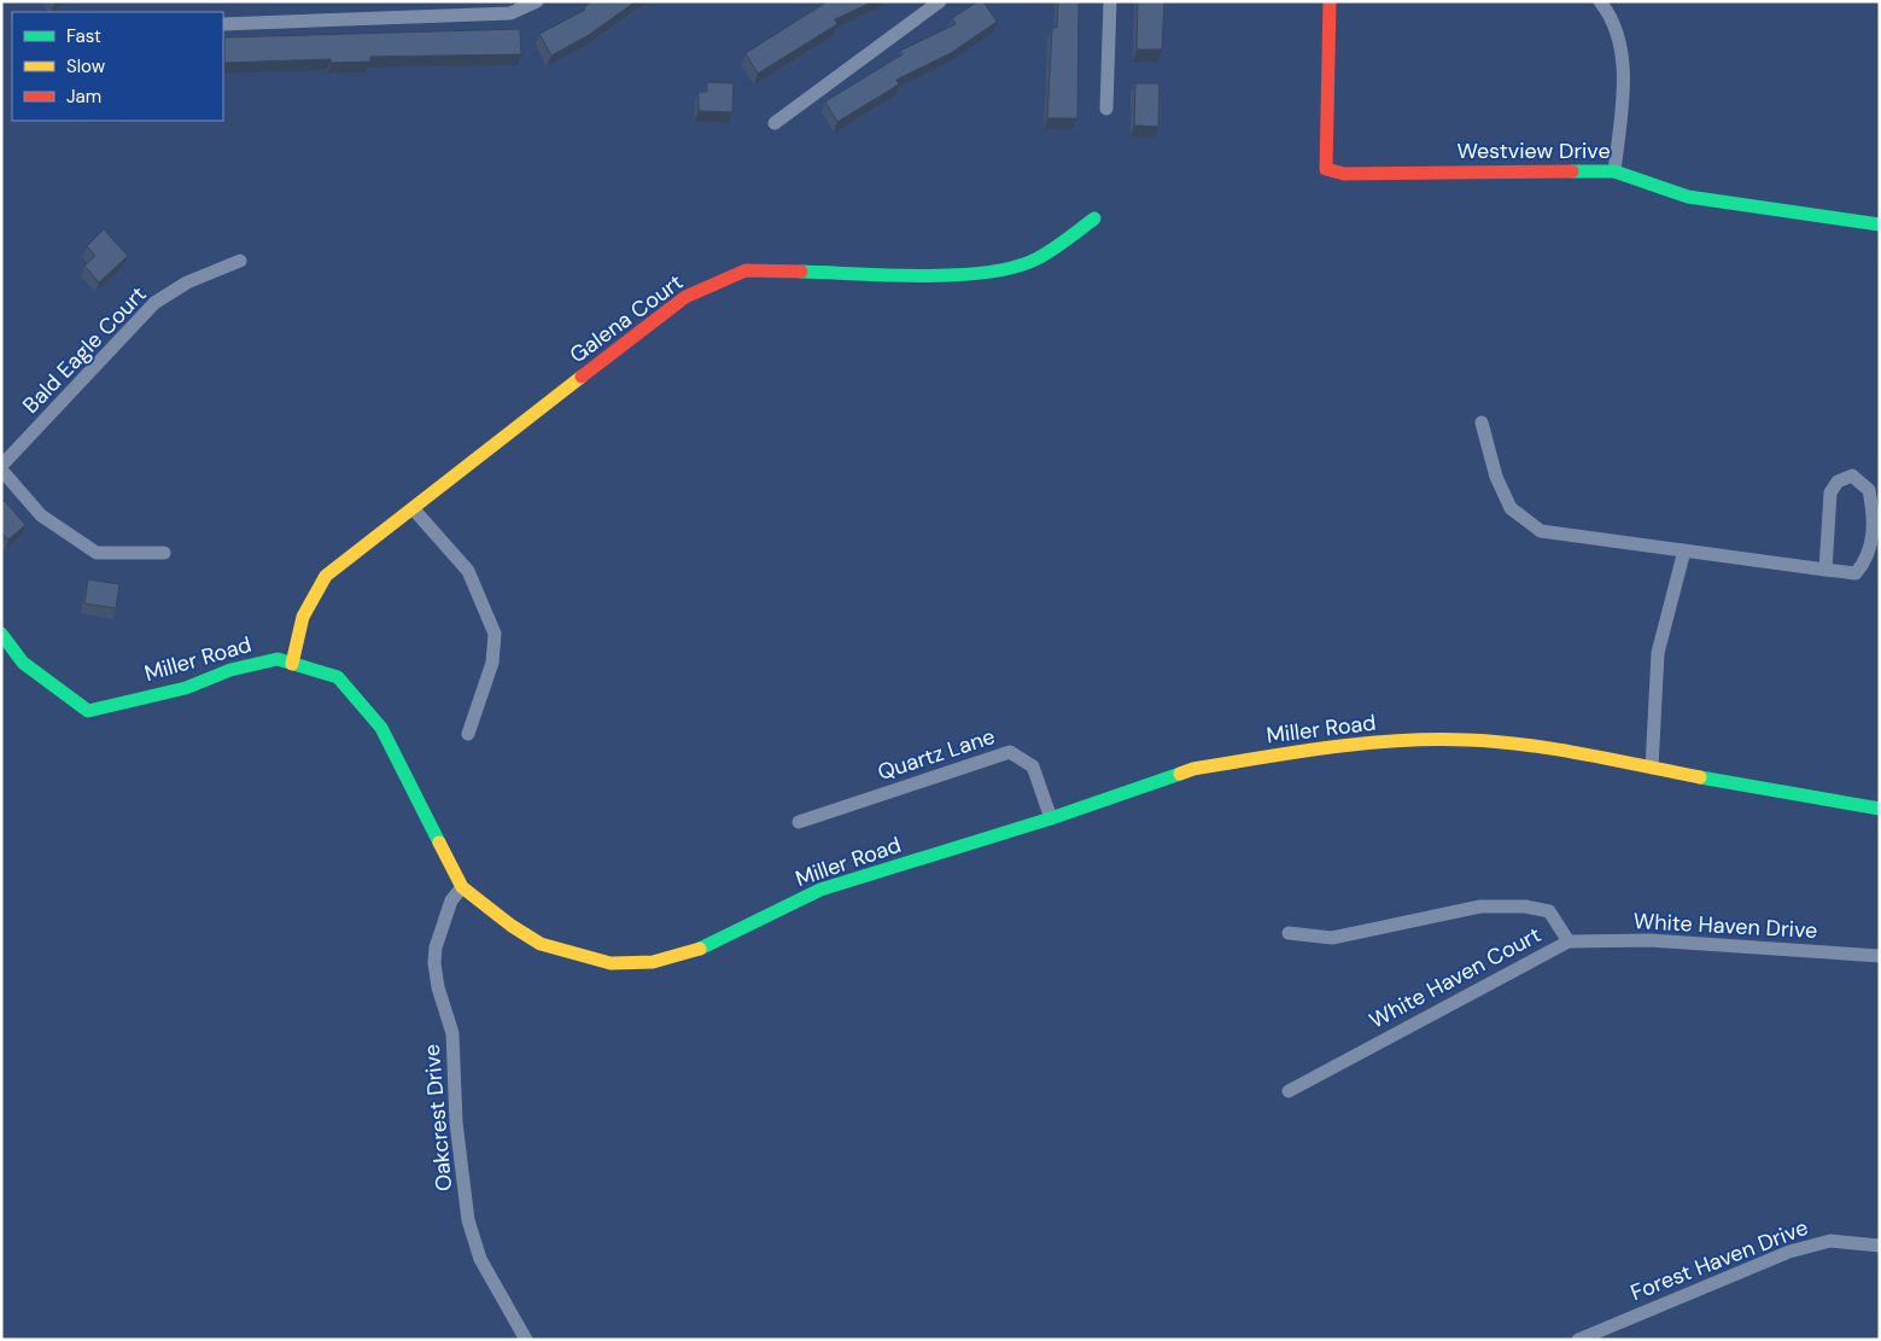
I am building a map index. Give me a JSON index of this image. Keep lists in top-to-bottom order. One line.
{"streets":{"street":["Westview Drive","Galena Court","Bald Eagle Court","Miller Road","Quartz Lane","White Haven Drive","White Haven Court","Oakcrest Drive","Forest Haven Drive"]},"crossings":[["Galena Court","Miller Road"],["Miller Road","Quartz Lane"],["Miller Road","Oakcrest Drive"],["White Haven Drive","White Haven Court"]],"legend":["Fast","Slow","Jam"]}
